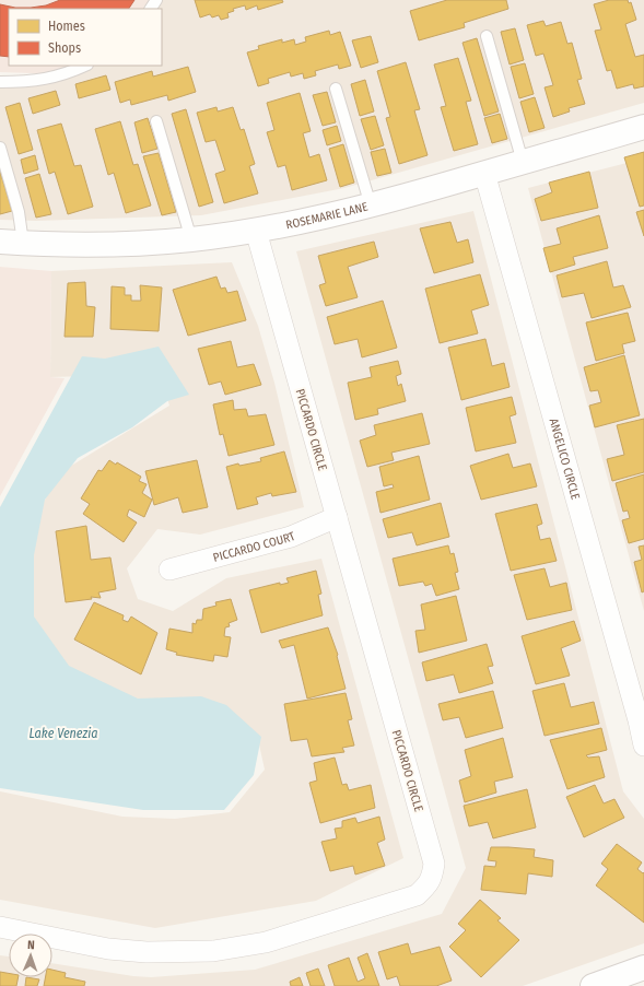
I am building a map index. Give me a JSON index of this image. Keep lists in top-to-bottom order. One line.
{"streets":{"street":["ROSEMARIE LANE","PICCARDO CIRCLE","ANGELICO CIRCLE","PICCARDO COURT"]},"crossings":[["ROSEMARIE LANE","PICCARDO CIRCLE"],["ROSEMARIE LANE","ANGELICO CIRCLE"],["PICCARDO CIRCLE","PICCARDO COURT"]],"water":["Lake Venezia"],"legend":["Homes","Shops"],"north":"top"}
